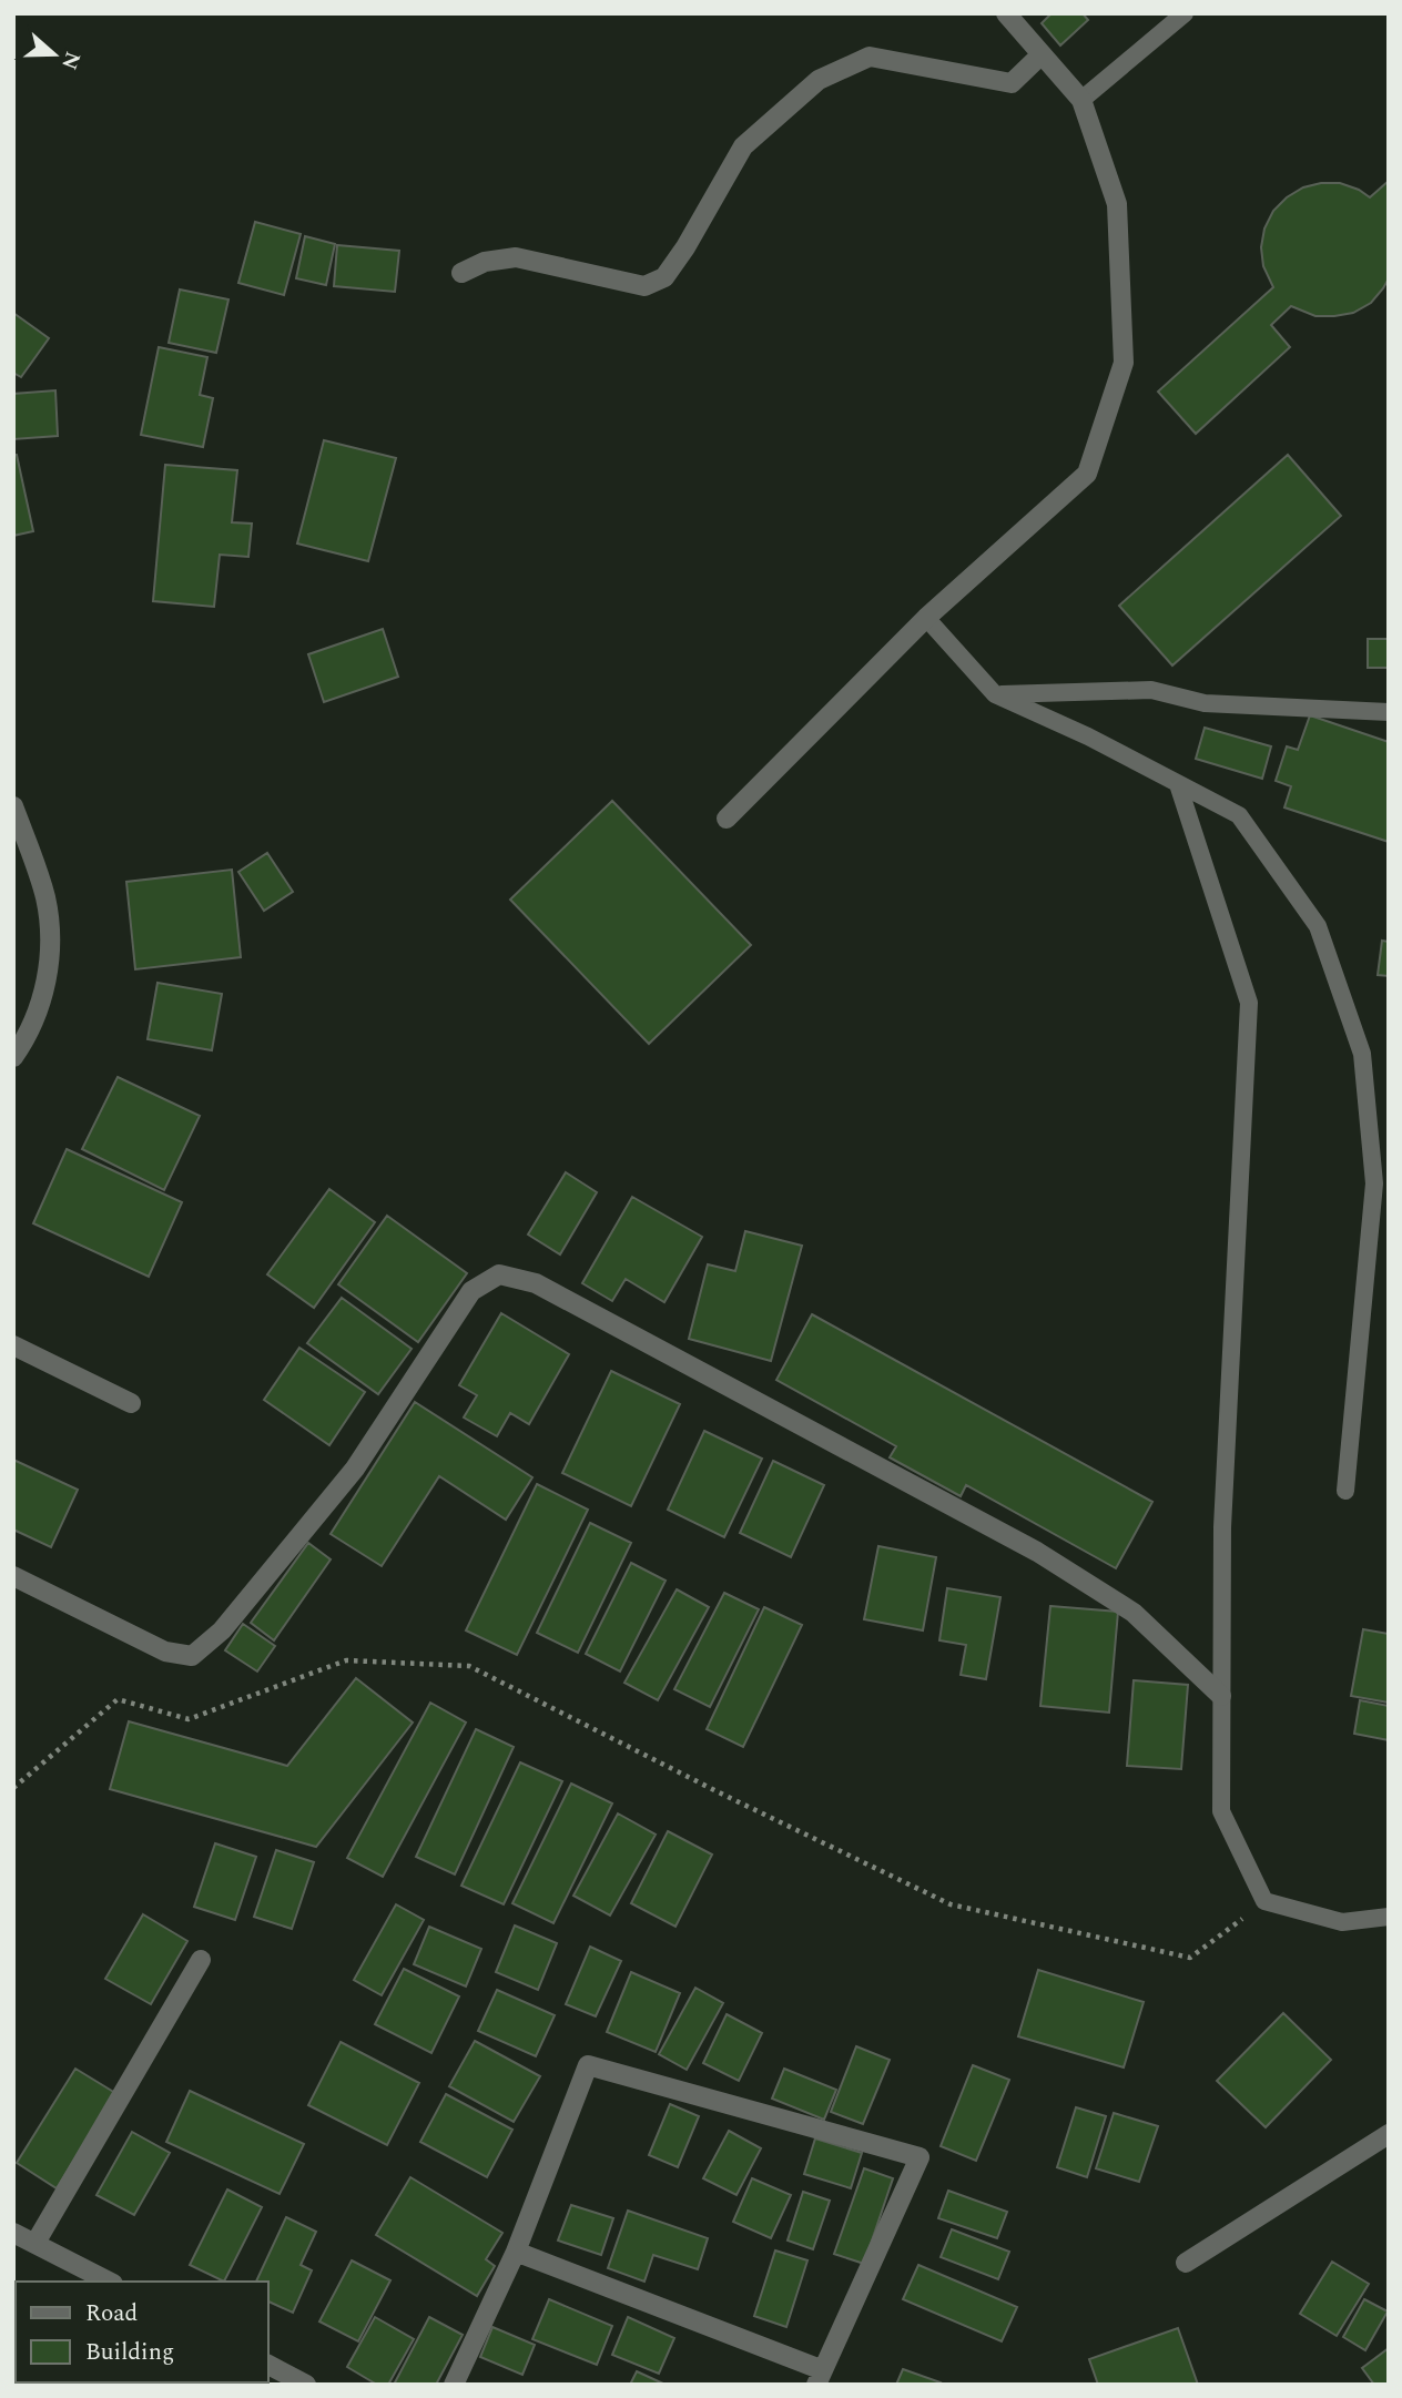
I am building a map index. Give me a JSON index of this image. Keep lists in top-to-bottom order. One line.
{"legend":["Road","Building"],"north":"right"}
